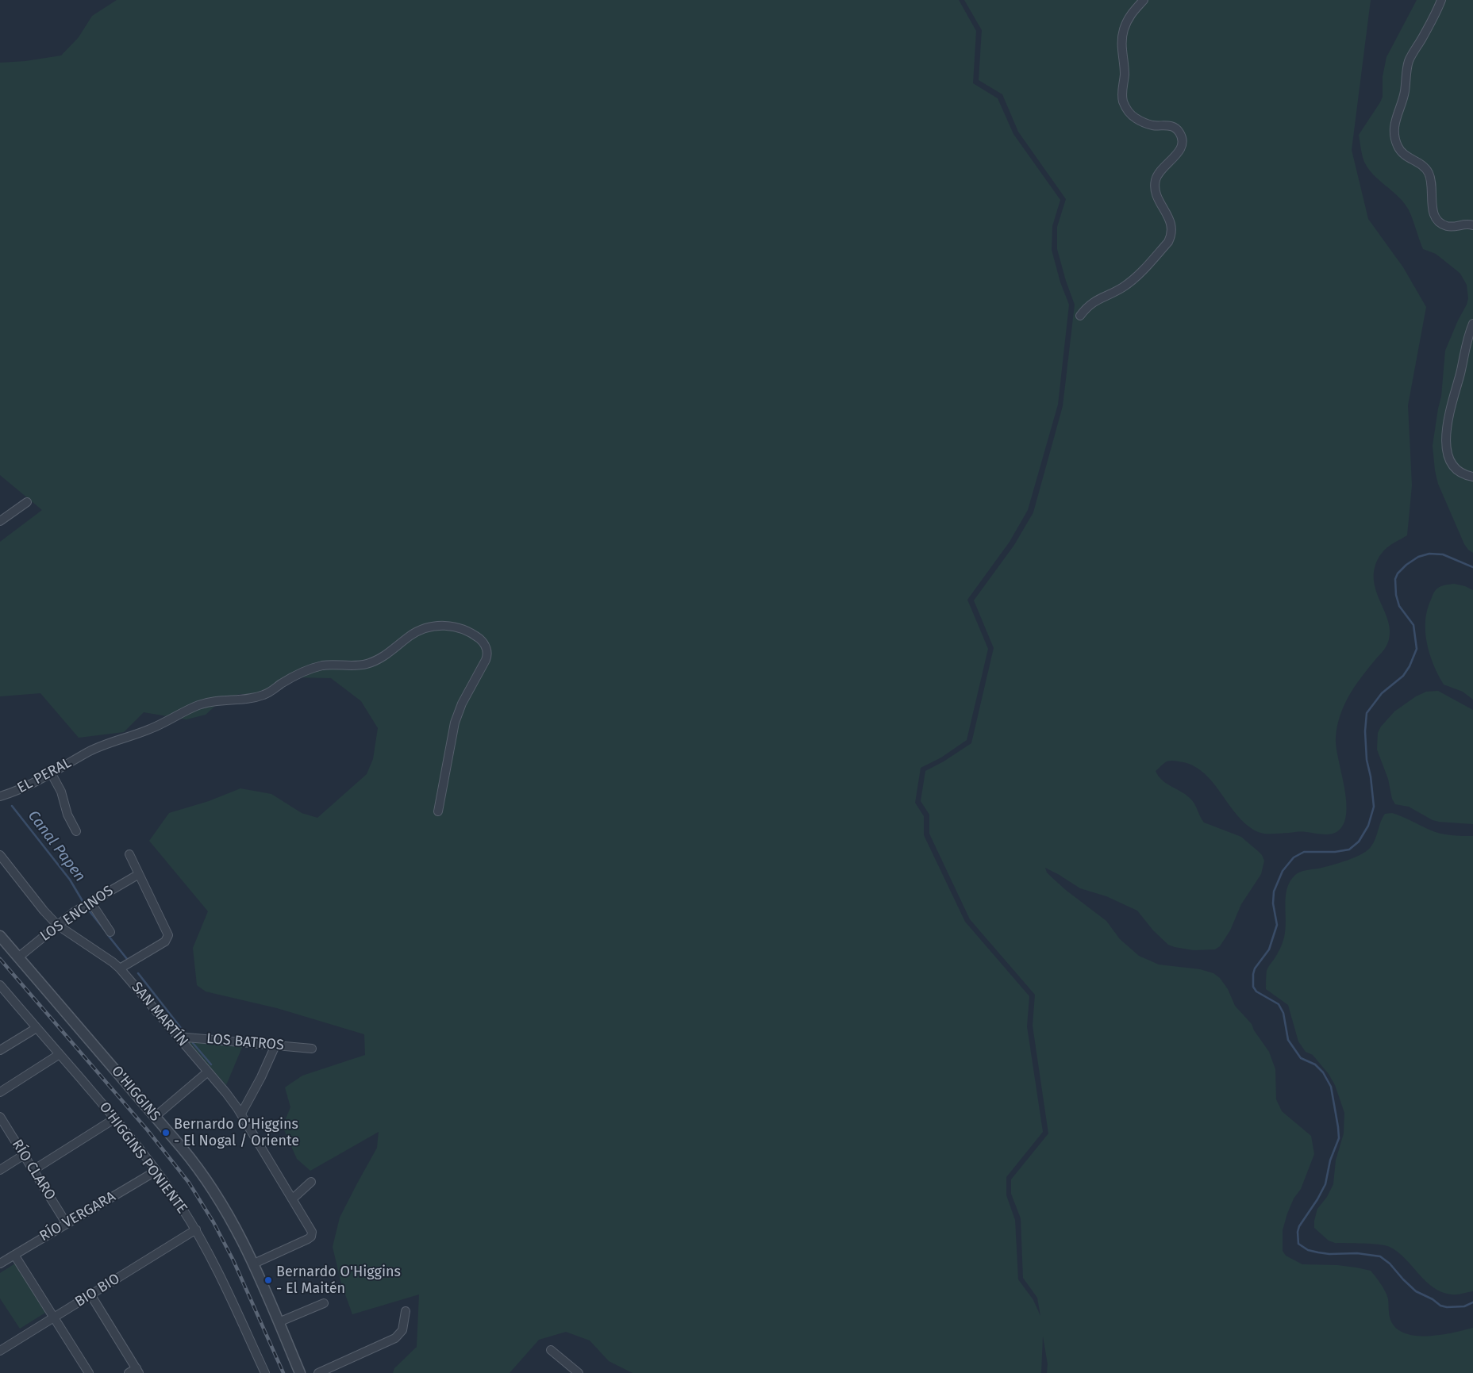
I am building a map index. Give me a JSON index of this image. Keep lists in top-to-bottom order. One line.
{"streets":{"street":["EL PERAL","LOS ENCINOS","SAN MARTÍN","LOS BATROS","O'HIGGINS","O'HIGGINS PONIENTE","RÍO CLARO","RÍO VERGARA","BIO BIO"]},"crossings":[["LOS ENCINOS","SAN MARTÍN"],["LOS ENCINOS","O'HIGGINS"],["SAN MARTÍN","LOS BATROS"],["SAN MARTÍN","O'HIGGINS"],["O'HIGGINS PONIENTE","RÍO VERGARA"],["O'HIGGINS PONIENTE","BIO BIO"],["RÍO CLARO","RÍO VERGARA"]],"water":["Canal Papen"],"places":["Bernardo O'Higgins - El Nogal / Oriente","Bernardo O'Higgins - El Maitén"]}
